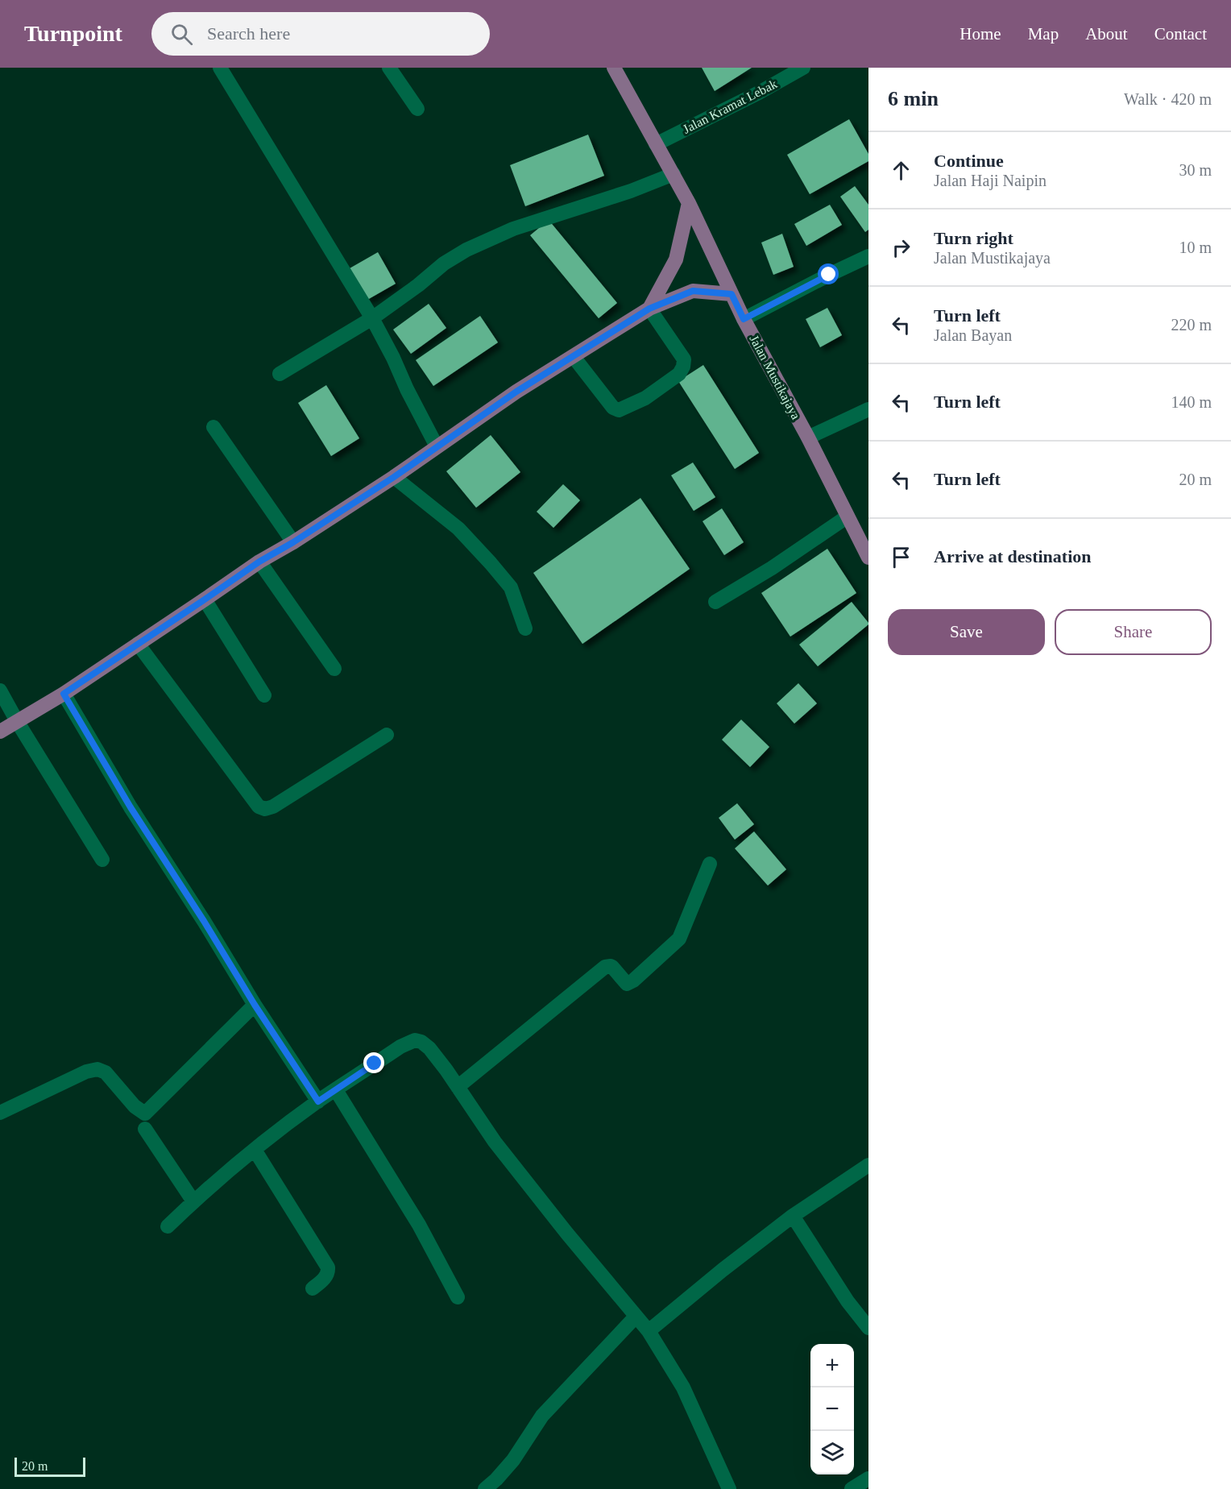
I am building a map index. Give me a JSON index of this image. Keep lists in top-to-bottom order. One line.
{"streets":{"main road":["Jalan Mustikajaya"],"street":["Jalan Kramat Lebak"]},"crossings":[["Jalan Kramat Lebak","Jalan Mustikajaya"]],"scale_bar":"20 m","page":{"header":"Turnpoint","search":"Search here","nav":["Home","Map","About","Contact"],"heading":["6 min","Walk · 420 m"],"list":[["Continue","Jalan Haji Naipin","30 m"],["Turn right","Jalan Mustikajaya","10 m"],["Turn left","Jalan Bayan","220 m"],["Turn left","140 m"],["Turn left","20 m"],"Arrive at destination"],"buttons":["Save","Share"],"map_buttons":["+","−"],"scale":"20 m"}}
